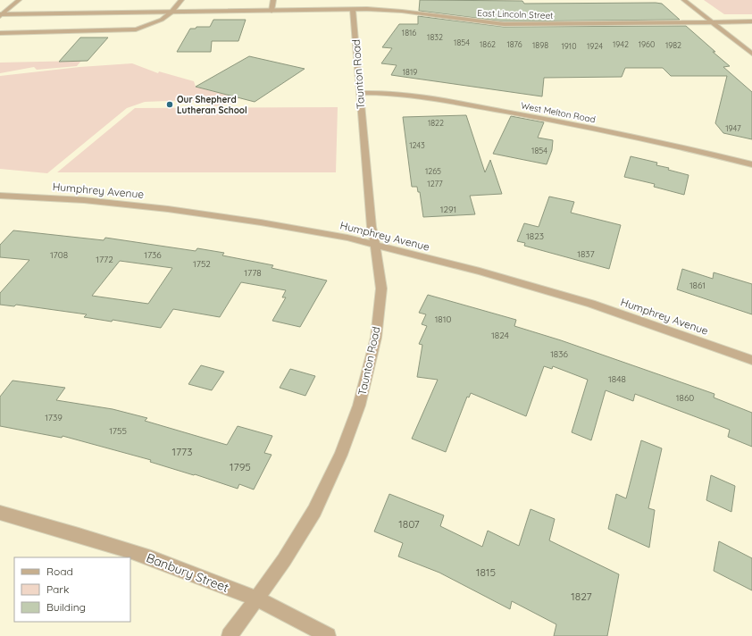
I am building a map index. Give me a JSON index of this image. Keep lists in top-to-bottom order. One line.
{"streets":{"street":["East Lincoln Street","Taunton Road","West Melton Road","Humphrey Avenue","Banbury Street"]},"crossings":[["East Lincoln Street","Taunton Road"],["Taunton Road","West Melton Road"],["Taunton Road","Humphrey Avenue"],["Taunton Road","Banbury Street"]],"places":["Our Shepherd Lutheran School"],"house_numbers":["1816","1832","1854","1862","1876","1942","1960","1898","1982","1910","1924","1819","1822","1947","1243","1854","1265","1277","1291","1823","1837","1708","1736","1772","1752","1778","1861","1810","1824","1836","1848","1860","1739","1755","1773","1795","1807","1815","1827"],"legend":["Road","Park","Building"]}
